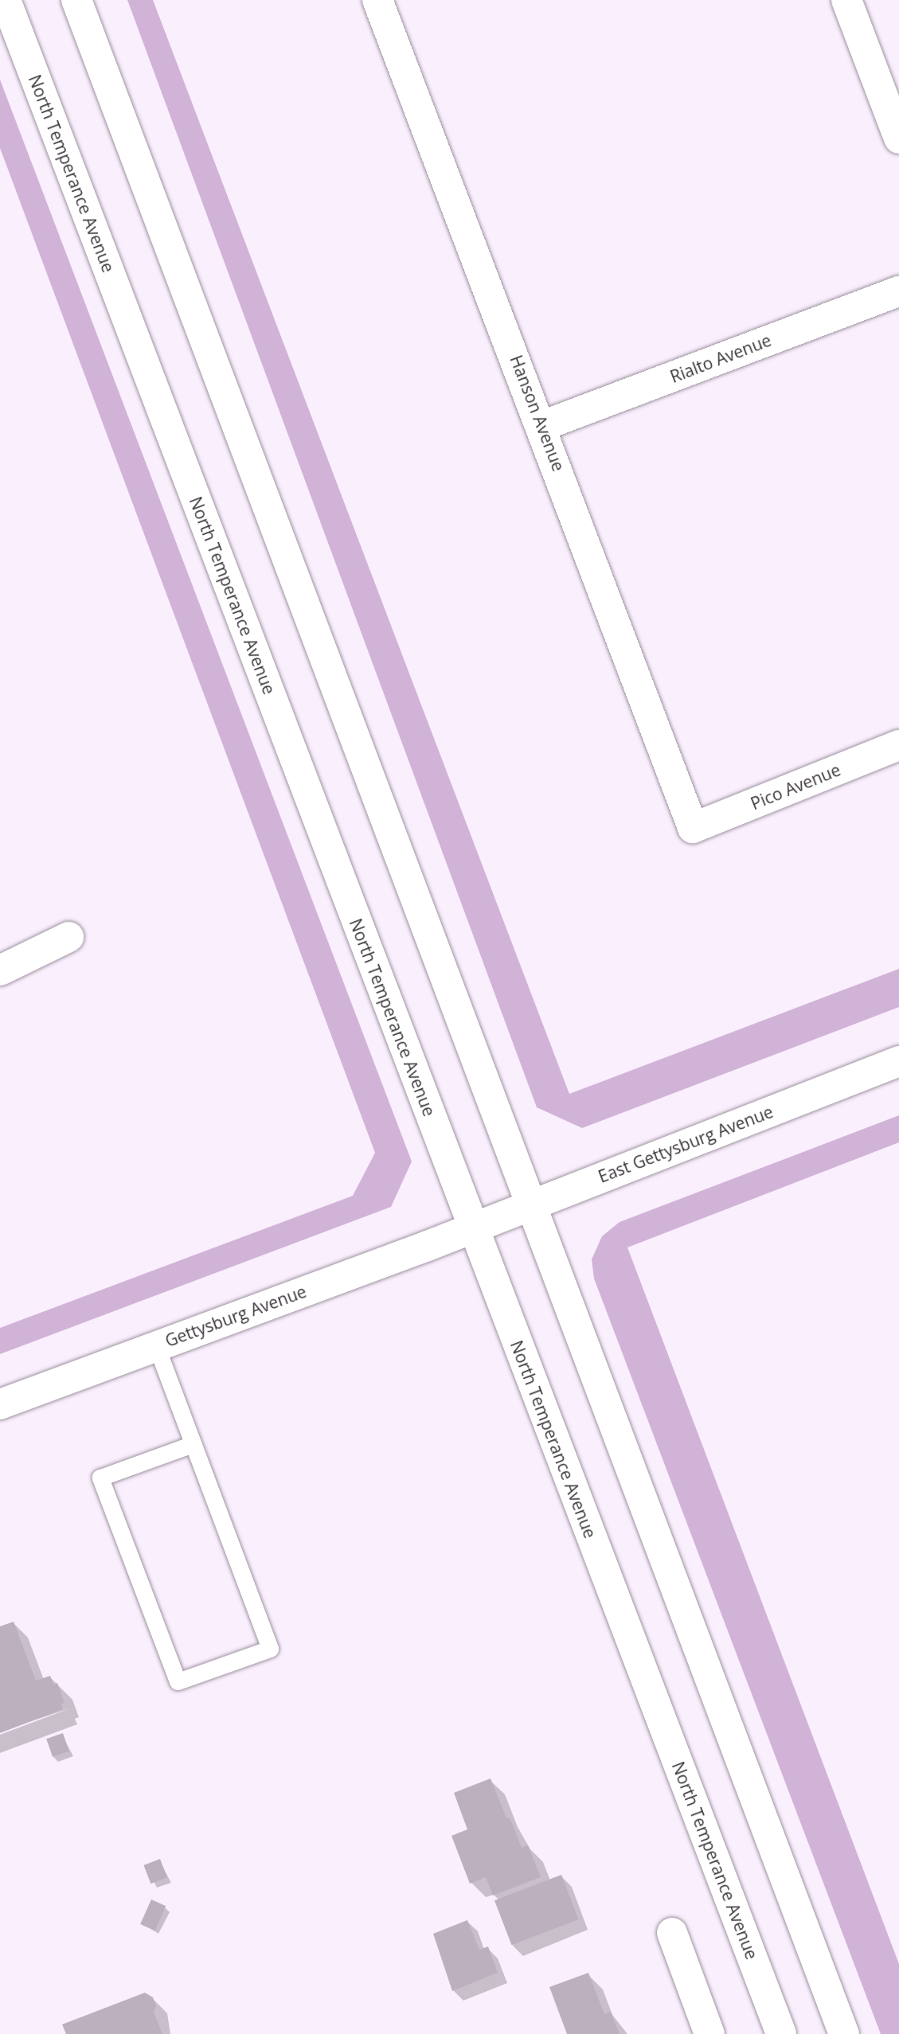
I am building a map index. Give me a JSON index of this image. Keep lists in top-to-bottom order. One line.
{"streets":{"main road":["North Temperance Avenue","Rialto Avenue","Hanson Avenue","Pico Avenue","East Gettysburg Avenue","Gettysburg Avenue"]},"crossings":[["North Temperance Avenue","East Gettysburg Avenue"],["North Temperance Avenue","Gettysburg Avenue"],["Rialto Avenue","Hanson Avenue"],["Hanson Avenue","Pico Avenue"],["East Gettysburg Avenue","Gettysburg Avenue"]]}
